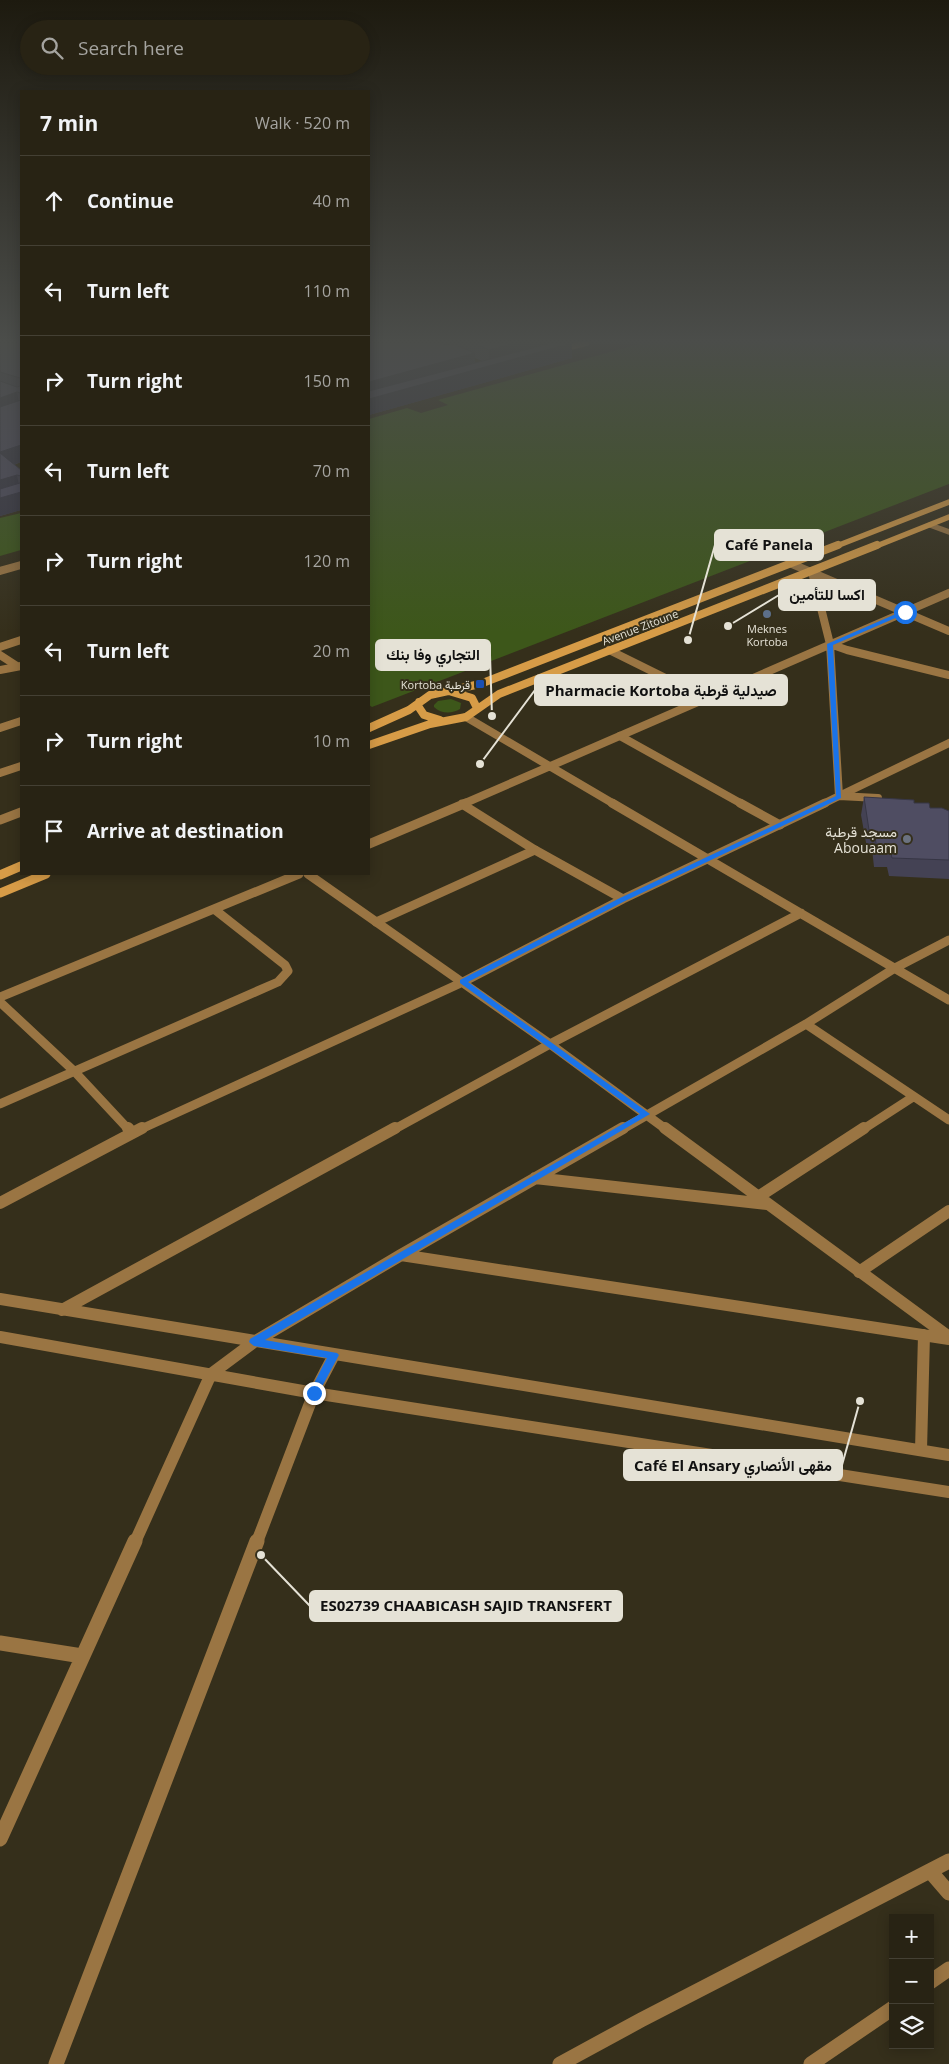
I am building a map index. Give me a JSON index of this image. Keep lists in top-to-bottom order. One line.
{"streets":{"main road":["Avenue Zitoune"]},"places":{"other":["Meknes Kortoba","اكسا للتأمين","Café Panela","التجاري وفا بنك","Pharmacie Kortoba صيدلية قرطبة","مسجد قرطبة Abouaam","Café El Ansary مقهى الأنصاري","ES02739 CHAABICASH SAJID TRANSFERT"],"transit":["Kortoba قرطبة"]},"page":{"search":"Search here","heading":["7 min","Walk · 520 m"],"list":[["Continue","40 m"],["Turn left","110 m"],["Turn right","150 m"],["Turn left","70 m"],["Turn right","120 m"],["Turn left","20 m"],["Turn right","10 m"],"Arrive at destination"],"map_buttons":["+","−"]}}
